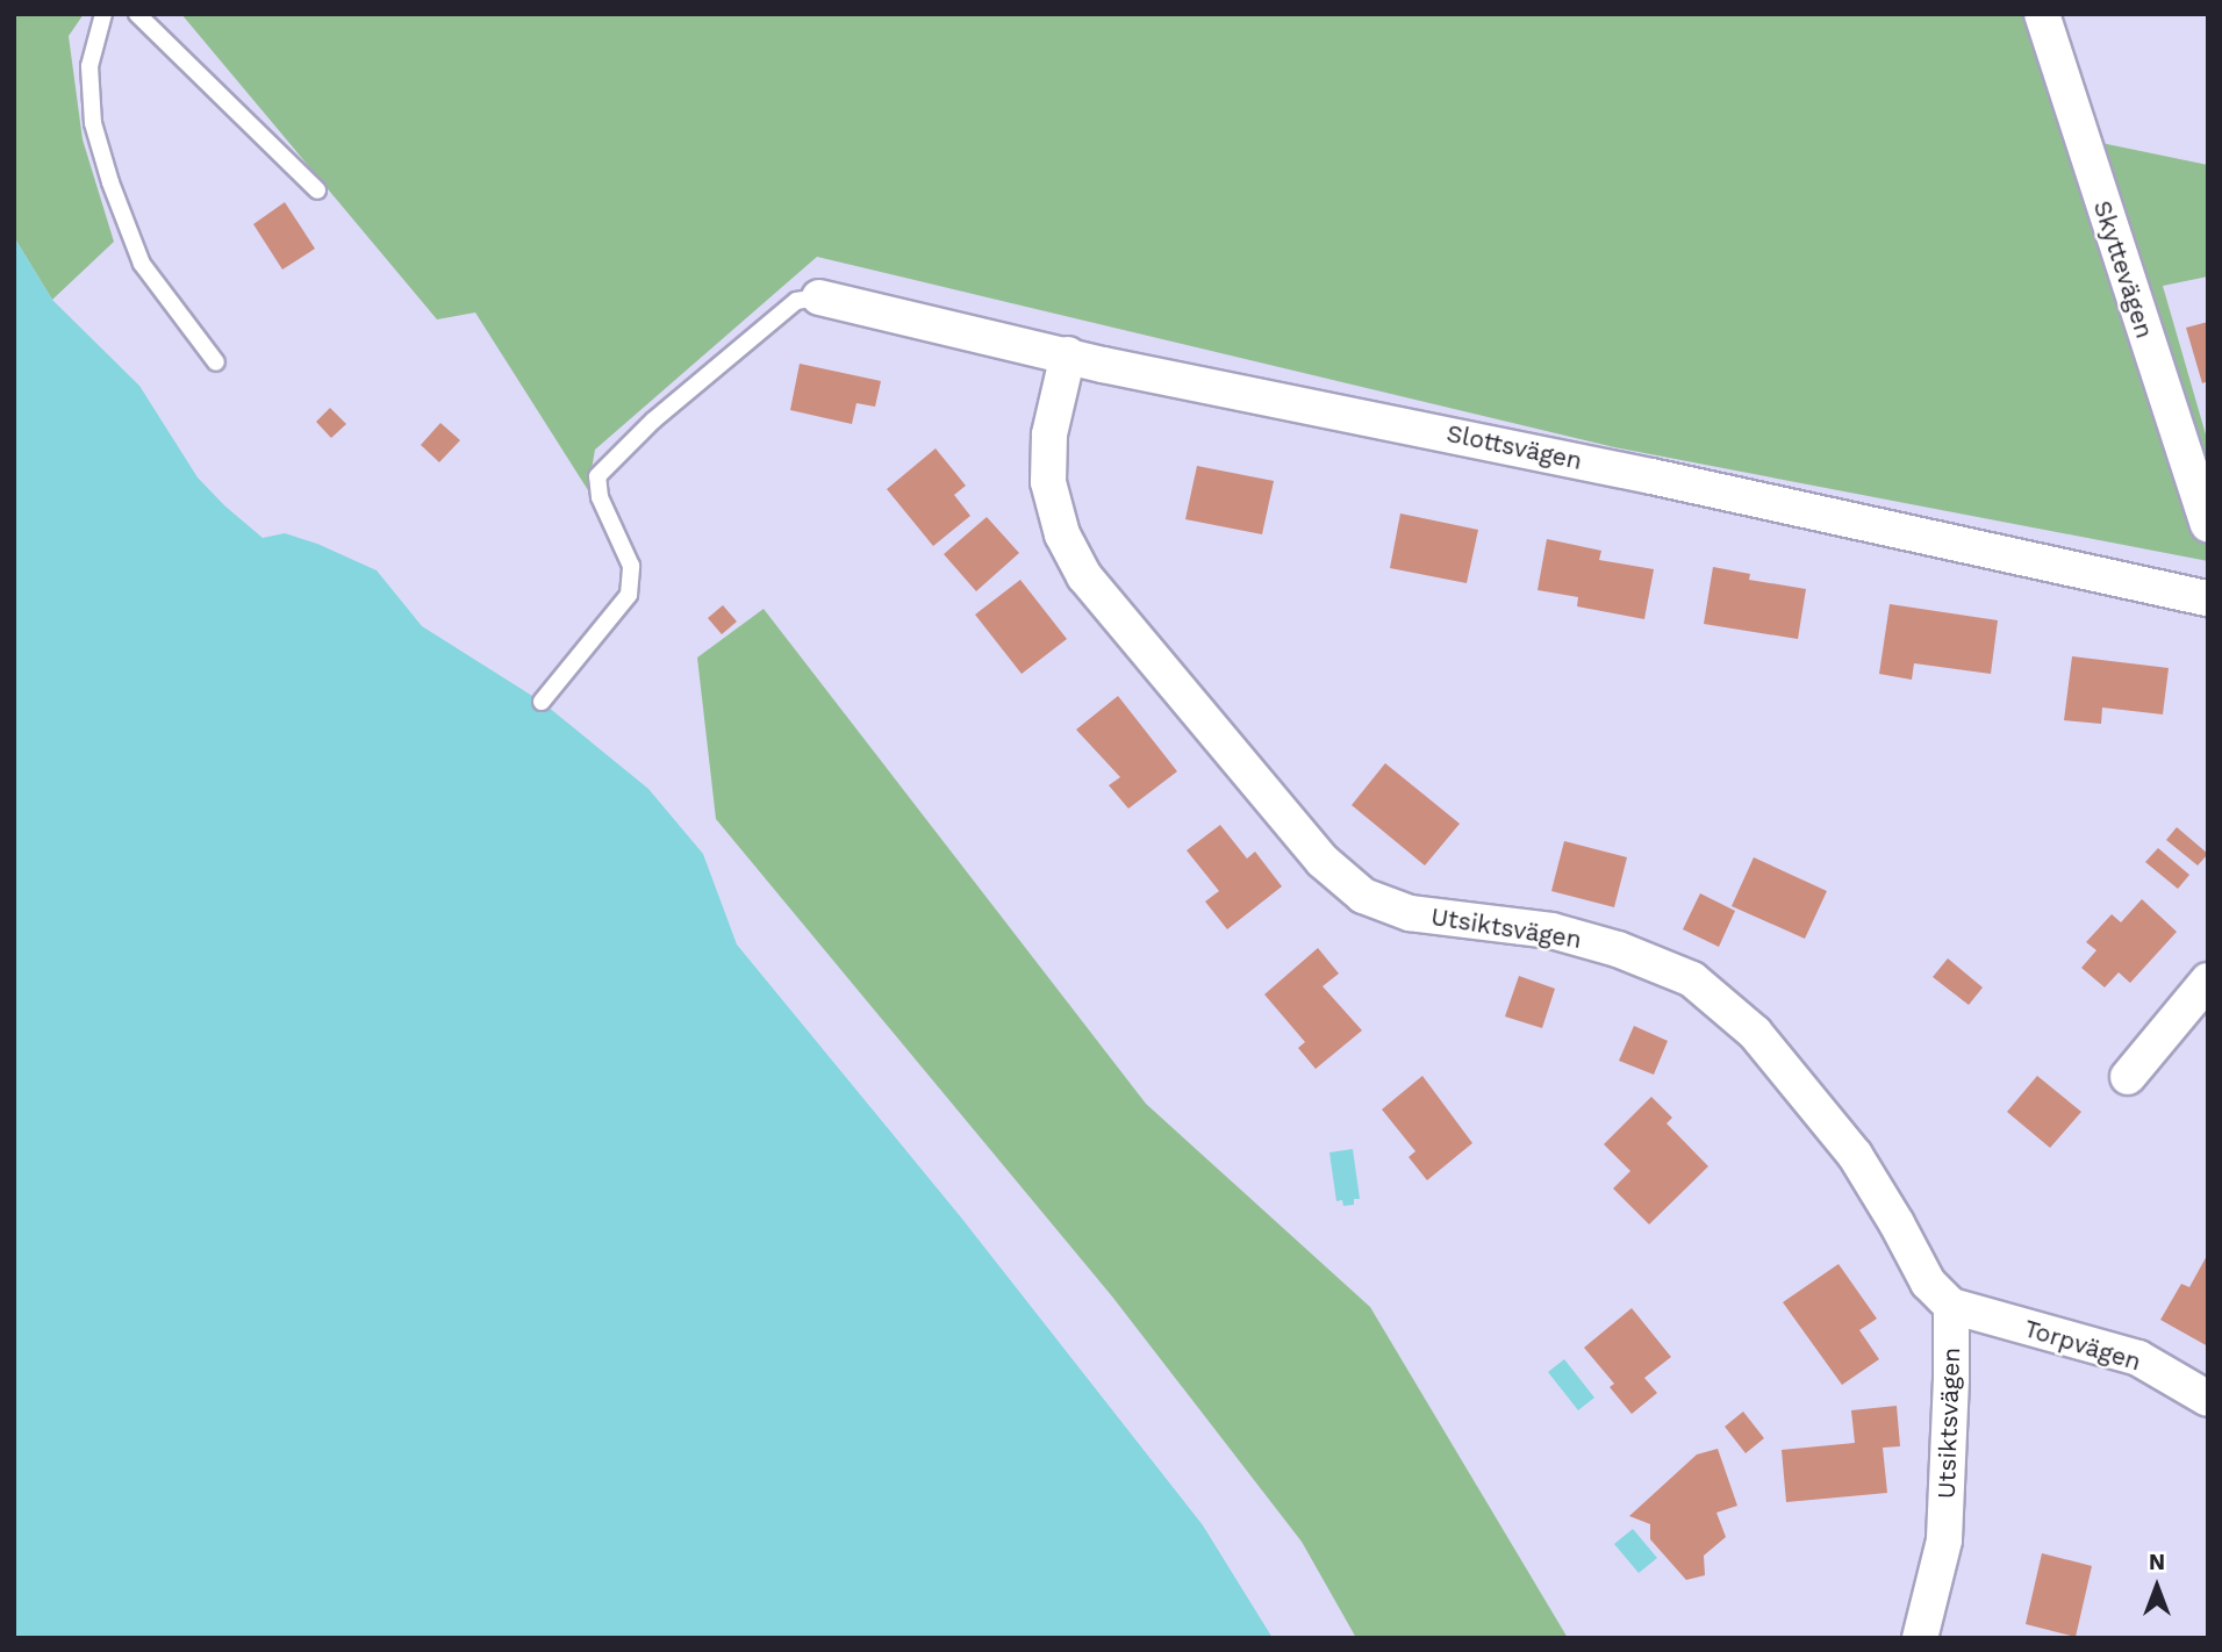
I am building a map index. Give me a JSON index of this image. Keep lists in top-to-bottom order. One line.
{"streets":{"street":["Skyttevägen","Slottsvägen","Utsiktsvägen","Torpvägen"]},"crossings":[["Slottsvägen","Utsiktsvägen"],["Utsiktsvägen","Torpvägen"]],"north":"top"}
